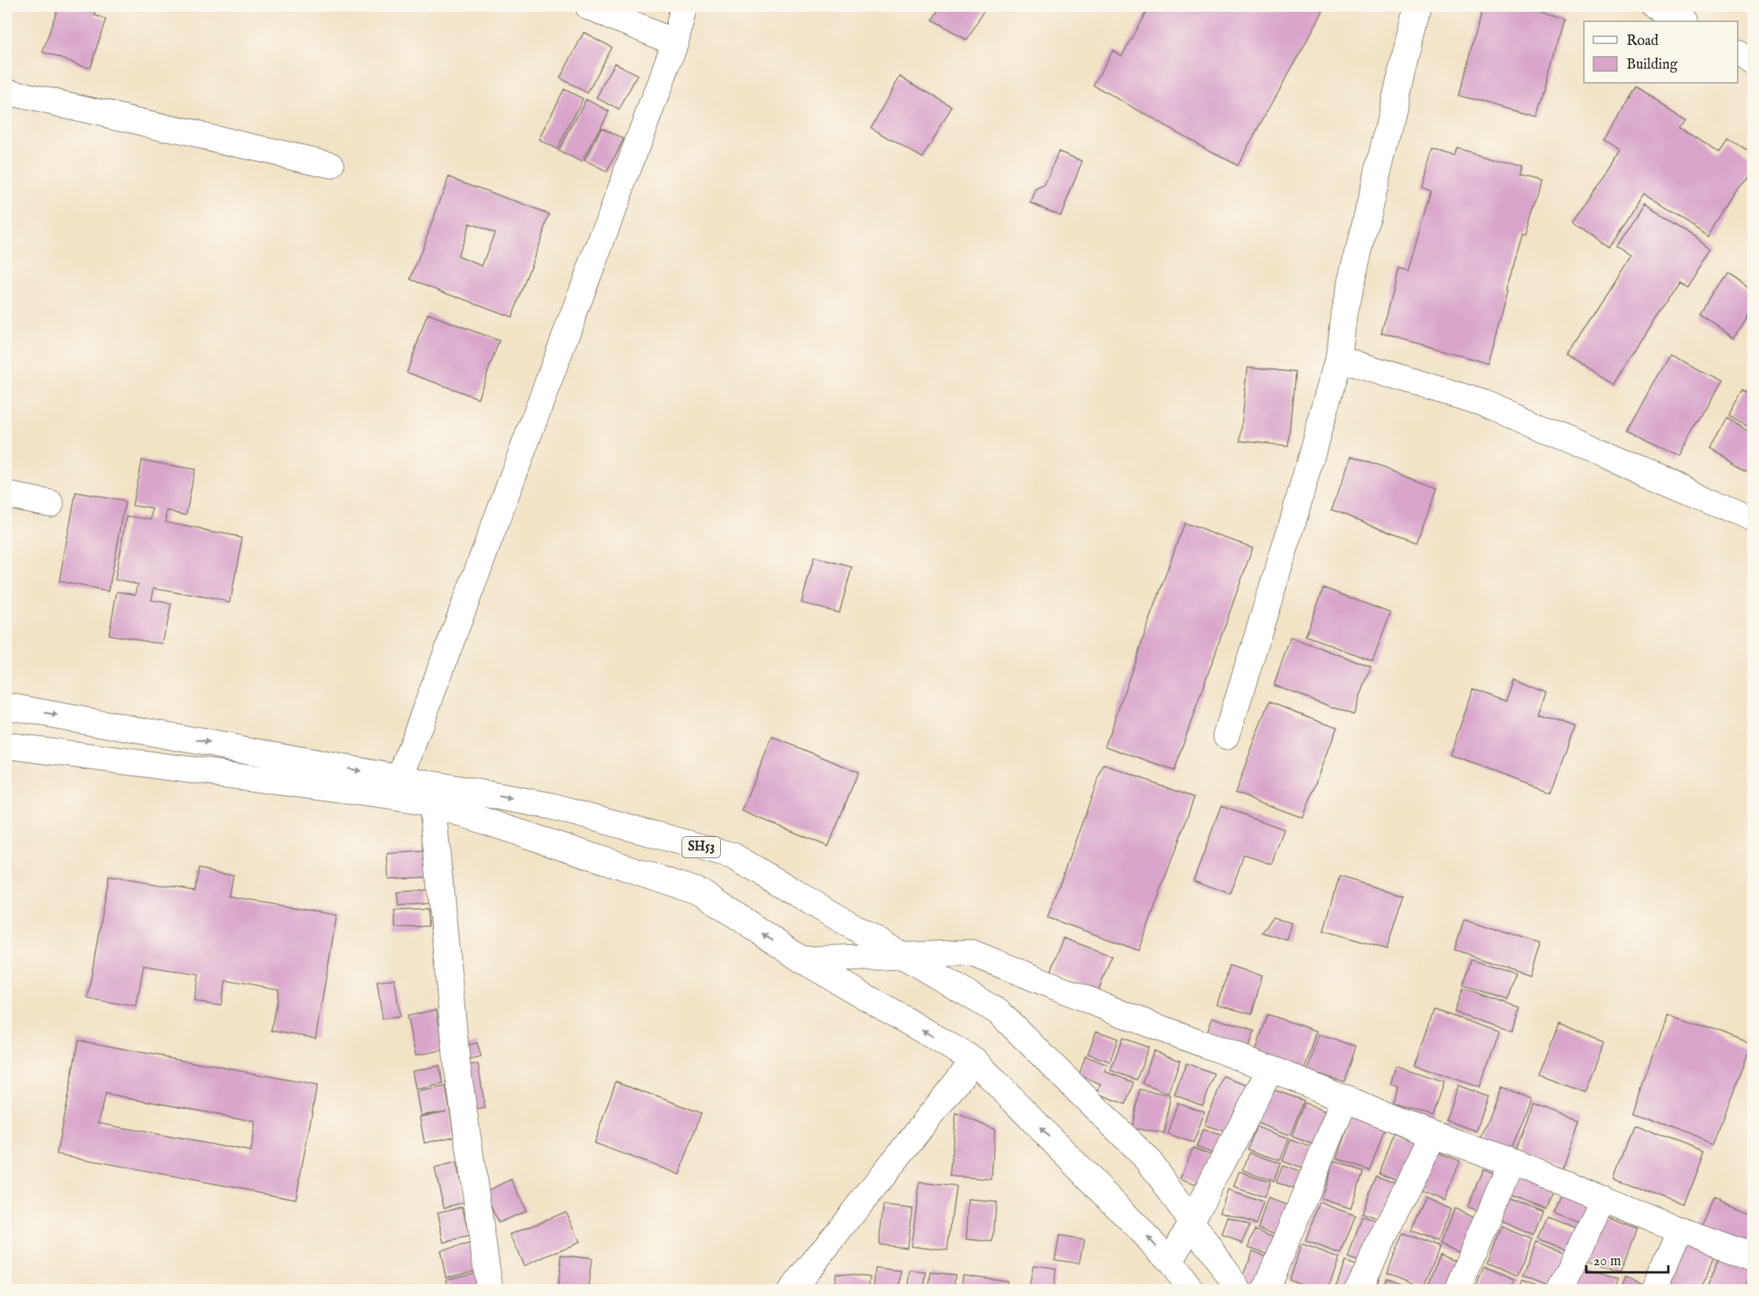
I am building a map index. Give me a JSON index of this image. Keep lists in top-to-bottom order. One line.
{"streets":{"street":["SH53"]},"legend":["Road","Building"],"scale_bar":"20 m"}
